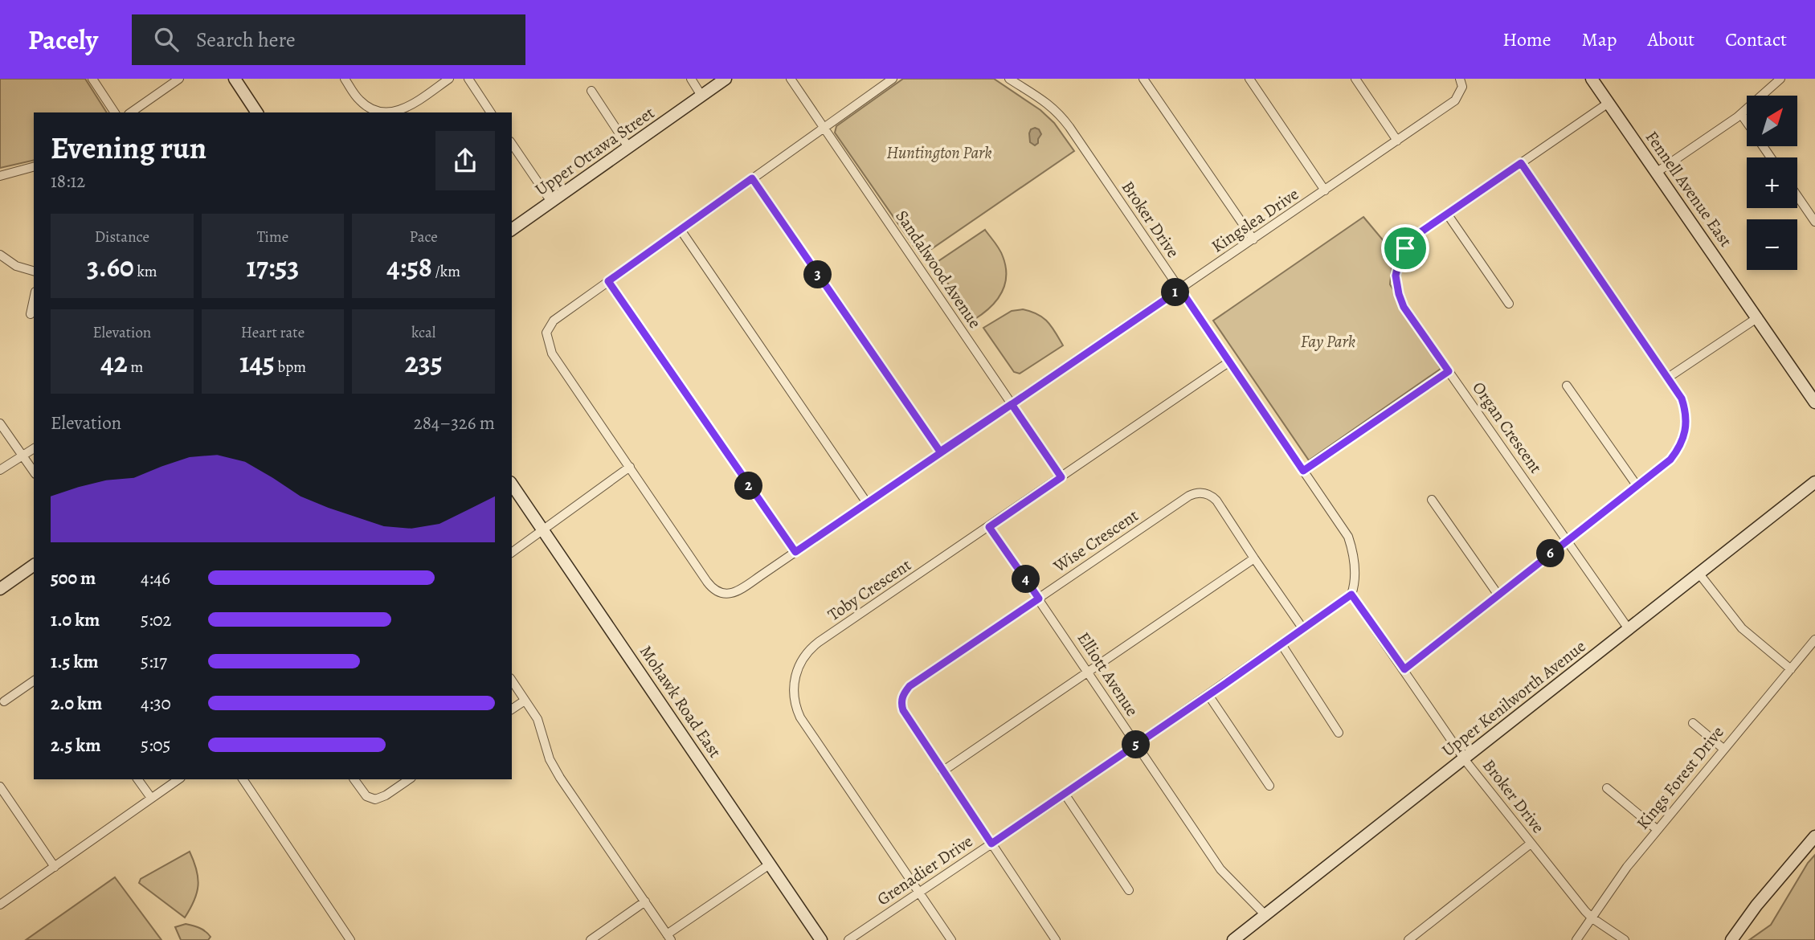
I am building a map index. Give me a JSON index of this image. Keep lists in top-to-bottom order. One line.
{"streets":{"main road":["Upper Ottawa Street","Fennell Avenue East","Upper Kenilworth Avenue","Mohawk Road East"],"street":["Broker Drive","Kingslea Drive","Sandalwood Avenue","Organ Crescent","Wise Crescent","Toby Crescent","Elliott Avenue","Kings Forest Drive","Grenadier Drive"]},"crossings":[["Fennell Avenue East","Organ Crescent"],["Broker Drive","Kingslea Drive"],["Broker Drive","Toby Crescent"],["Broker Drive","Upper Kenilworth Avenue"],["Broker Drive","Kings Forest Drive"],["Broker Drive","Grenadier Drive"],["Kingslea Drive","Sandalwood Avenue"],["Sandalwood Avenue","Toby Crescent"],["Organ Crescent","Upper Kenilworth Avenue"],["Wise Crescent","Elliott Avenue"],["Wise Crescent","Grenadier Drive"],["Toby Crescent","Elliott Avenue"],["Toby Crescent","Grenadier Drive"],["Elliott Avenue","Upper Kenilworth Avenue"],["Elliott Avenue","Grenadier Drive"]],"parks":["Huntington Park","Fay Park"],"north":"top right","page":{"header":"Pacely","search":"Search here","nav":["Home","Map","About","Contact"],"map_buttons":["+","−"],"heading":["Evening run","18:12"],"stats":[["Distance","3.60 km"],["Time","17:53"],["Pace","4:58 /km"],["Elevation","42 m"],["Heart rate","145 bpm"],["kcal","235"]],"pins":["3","1","2","6","4","5"],"chart":["Elevation","284–326 m"],"list":[{"name":"500 m","note":"4:46"},{"name":"1.0 km","note":"5:02"},{"name":"1.5 km","note":"5:17"},{"name":"2.0 km","note":"4:30"},{"name":"2.5 km","note":"5:05"}]}}
